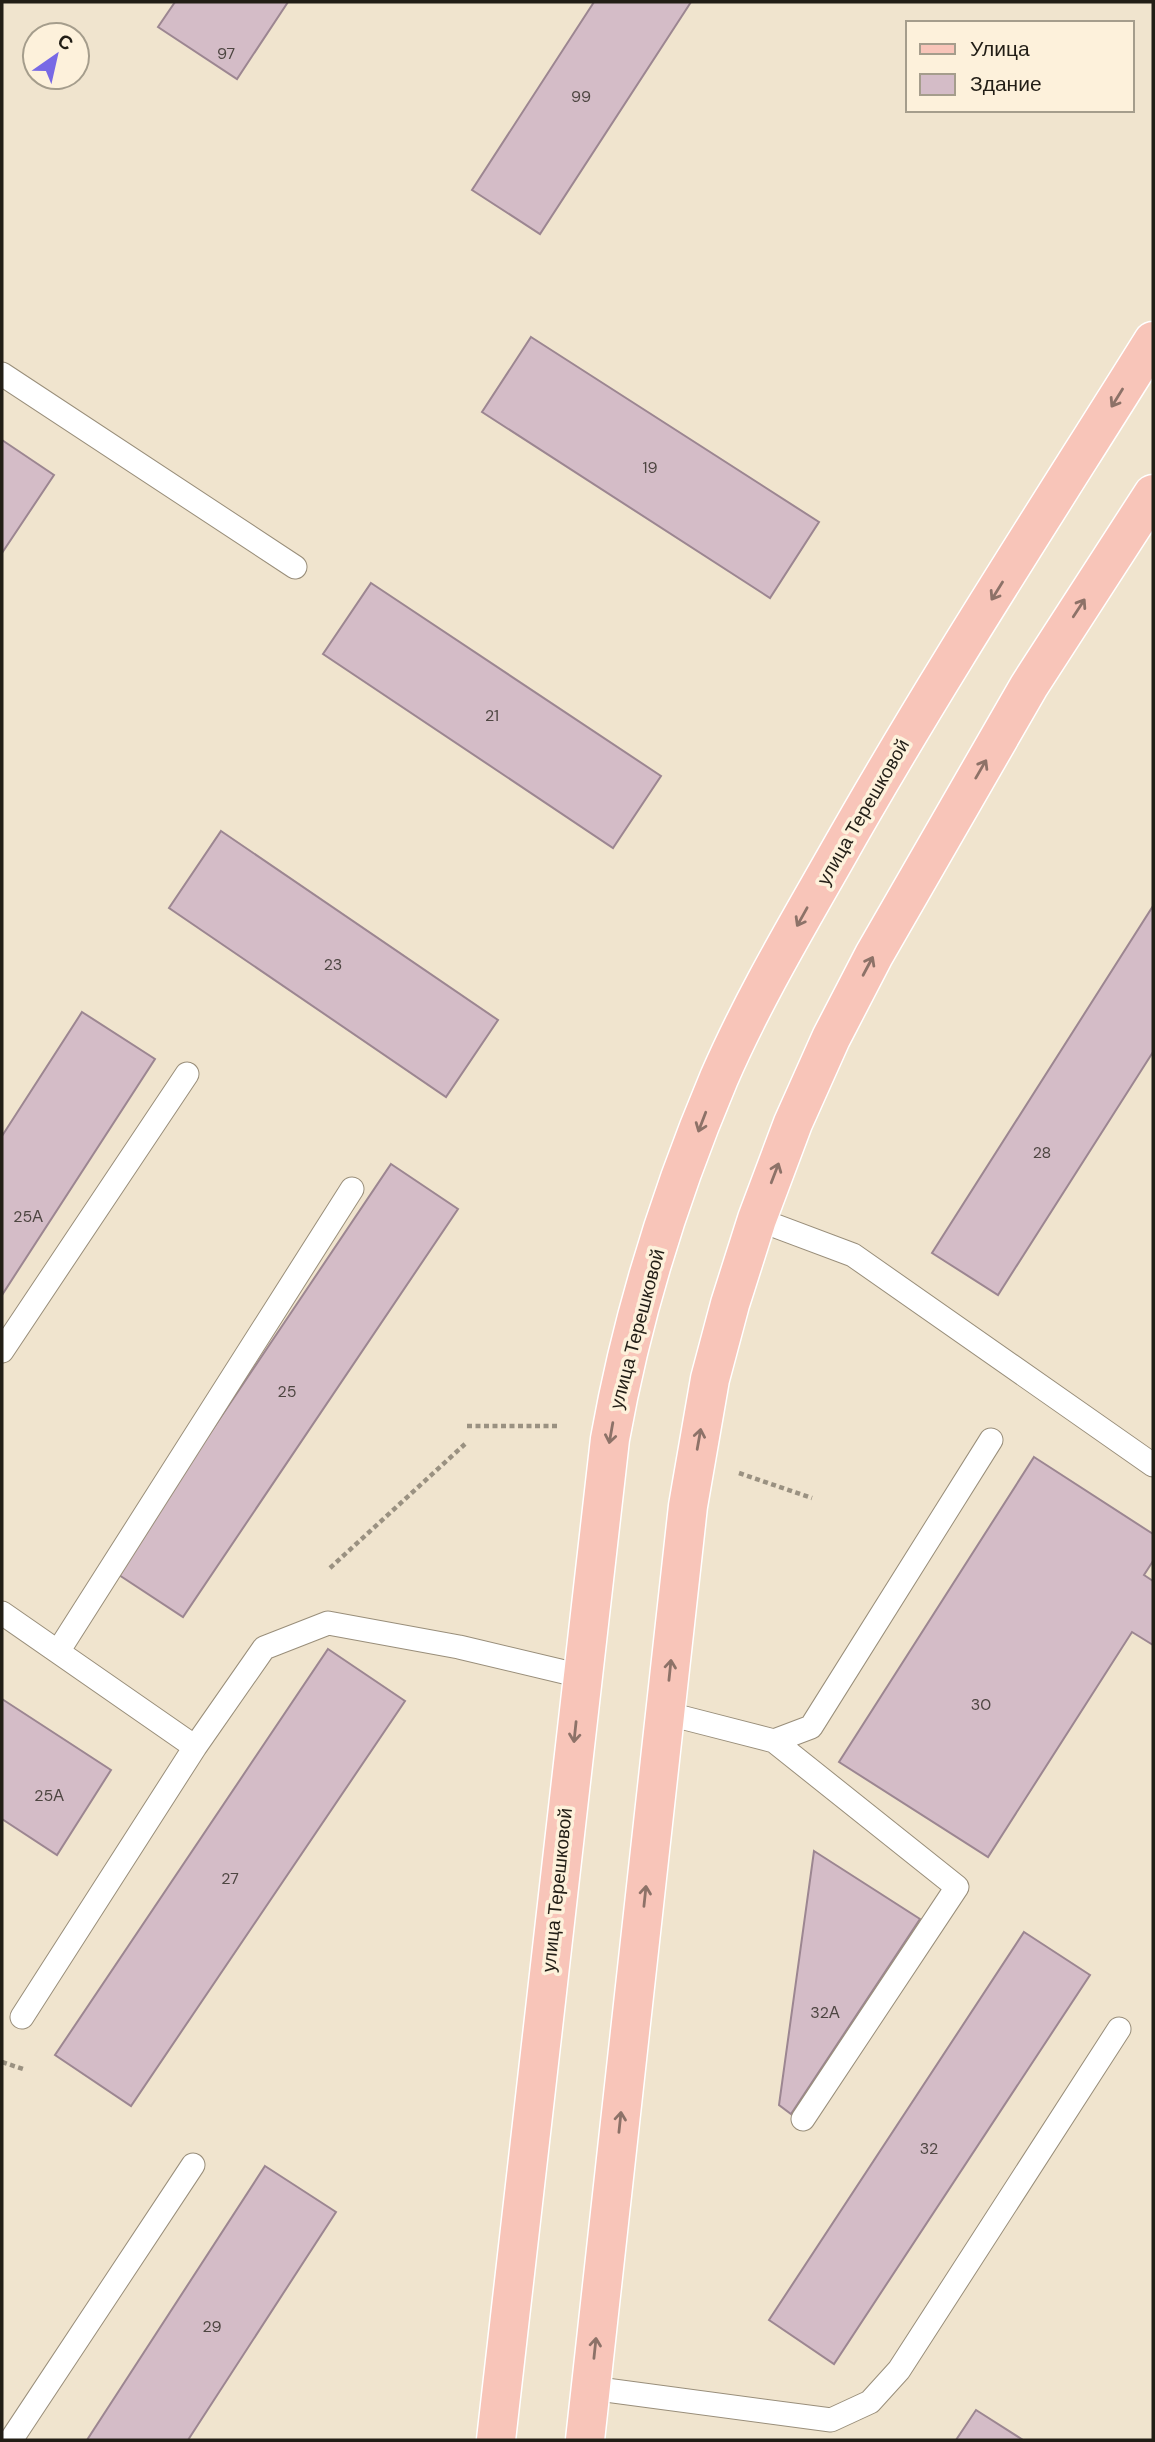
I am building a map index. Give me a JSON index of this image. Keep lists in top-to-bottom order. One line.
{"streets":{"main road":["улица Терешковой"]},"house_numbers":["97","99","19","21","23","28","25А","25","30","25А","27","32А","32","29"],"legend":["Улица","Здание"],"north":"top right"}
